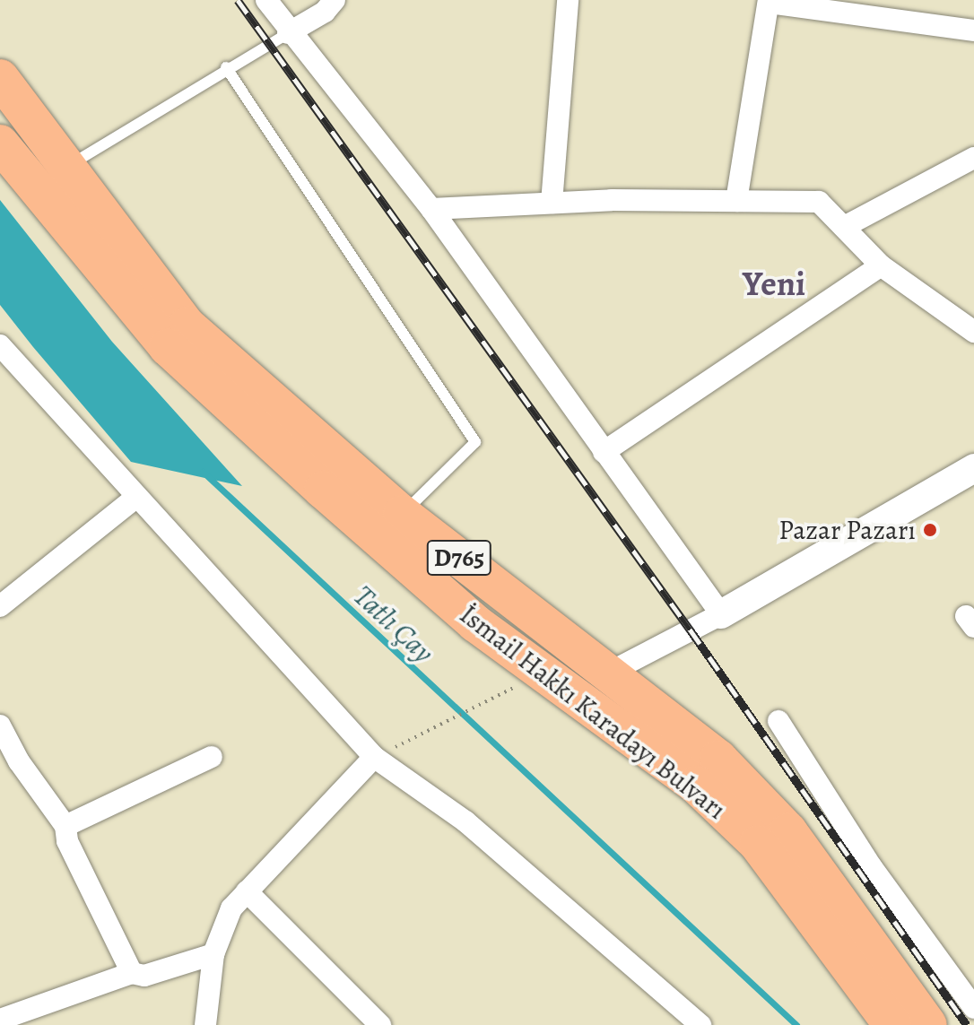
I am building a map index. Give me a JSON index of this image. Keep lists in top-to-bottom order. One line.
{"streets":{"highway":["D765","İsmail Hakkı Karadayı Bulvarı"]},"districts":["Yeni"],"water":["Tatlı Çay"],"places":["Pazar Pazarı"]}
